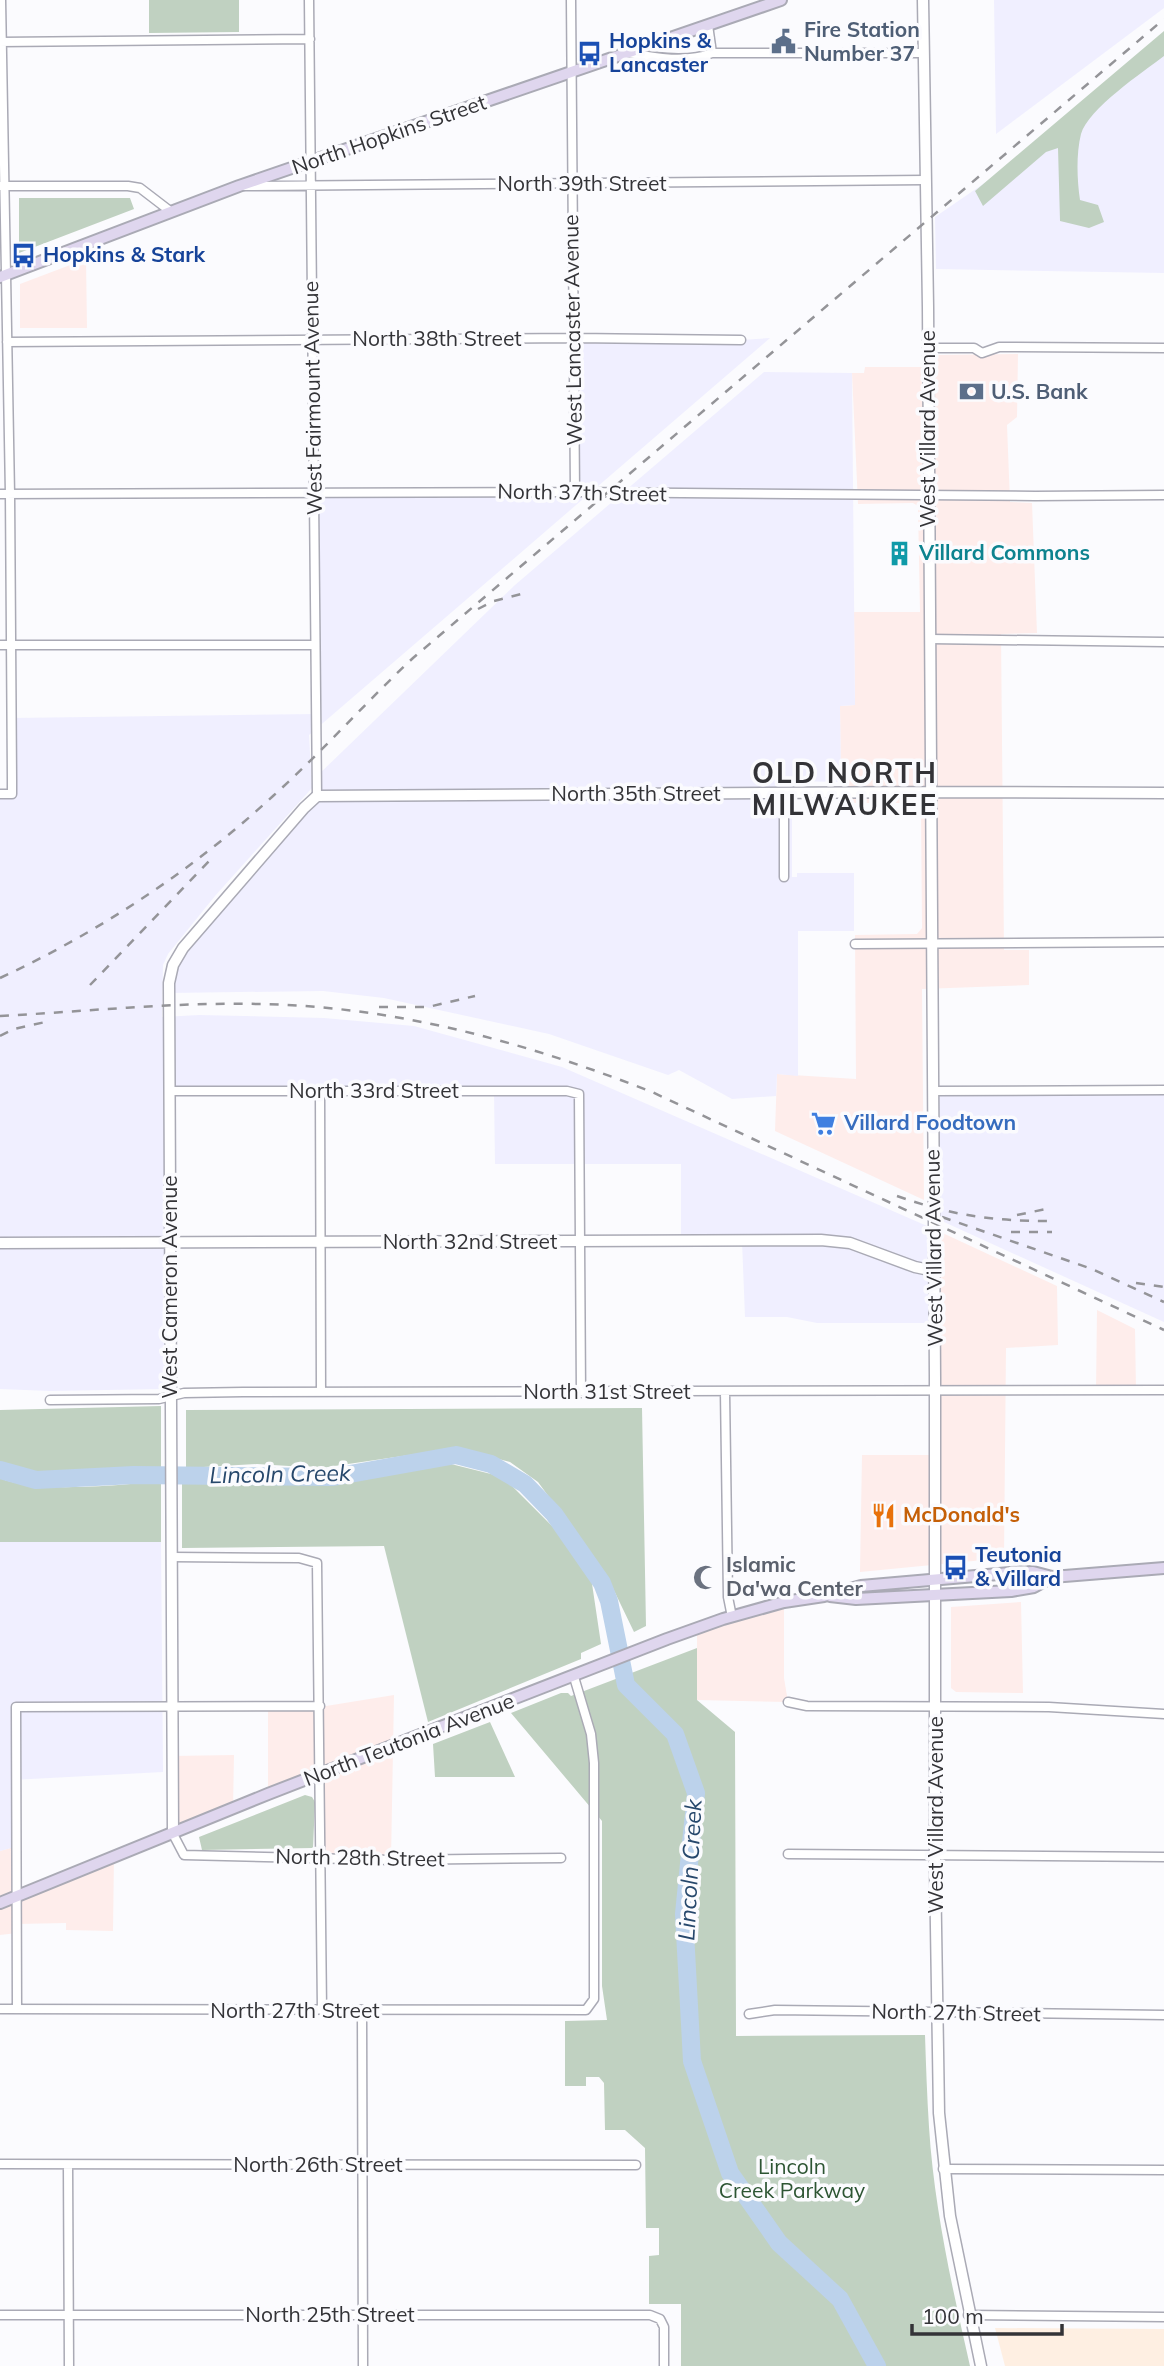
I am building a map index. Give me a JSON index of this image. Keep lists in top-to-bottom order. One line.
{"streets":{"main road":["North Hopkins Street","North Teutonia Avenue"],"street":["North 39th Street","West Lancaster Avenue","North 38th Street","West Fairmount Avenue","West Villard Avenue","North 37th Street","North 35th Street","North 33rd Street","North 32nd Street","West Cameron Avenue","North 31st Street","North 28th Street","North 27th Street","North 26th Street","North 25th Street"]},"crossings":[["North Hopkins Street","North 39th Street"],["North Hopkins Street","West Lancaster Avenue"],["North Hopkins Street","West Fairmount Avenue"],["North 39th Street","West Lancaster Avenue"],["North 39th Street","West Fairmount Avenue"],["North 39th Street","West Villard Avenue"],["West Lancaster Avenue","North 38th Street"],["West Lancaster Avenue","North 37th Street"],["North 38th Street","West Fairmount Avenue"],["West Fairmount Avenue","North 37th Street"],["West Fairmount Avenue","North 35th Street"],["West Fairmount Avenue","West Cameron Avenue"],["West Villard Avenue","North 37th Street"],["West Villard Avenue","North 35th Street"],["West Villard Avenue","North 32nd Street"],["West Villard Avenue","North 31st Street"],["West Villard Avenue","North Teutonia Avenue"],["West Villard Avenue","North 27th Street"],["North 35th Street","West Cameron Avenue"],["North 33rd Street","North 32nd Street"],["North 33rd Street","West Cameron Avenue"],["North 32nd Street","West Cameron Avenue"],["West Cameron Avenue","North 31st Street"],["West Cameron Avenue","North Teutonia Avenue"],["West Cameron Avenue","North 28th Street"],["North Teutonia Avenue","North 28th Street"],["North Teutonia Avenue","North 27th Street"]],"districts":["OLD NORTH MILWAUKEE"],"water":["Lincoln Creek"],"parks":["Lincoln Creek Parkway"],"places":{"public building":["Fire Station Number 37"],"bus stop":["Hopkins & Lancaster","Hopkins & Stark","Teutonia & Villard"],"bank":["U.S. Bank"],"building":["Villard Commons"],"supermarket":["Villard Foodtown"],"restaurant":["McDonald's"],"mosque":["Islamic Da'wa Center"]},"scale_bar":"100 m"}
